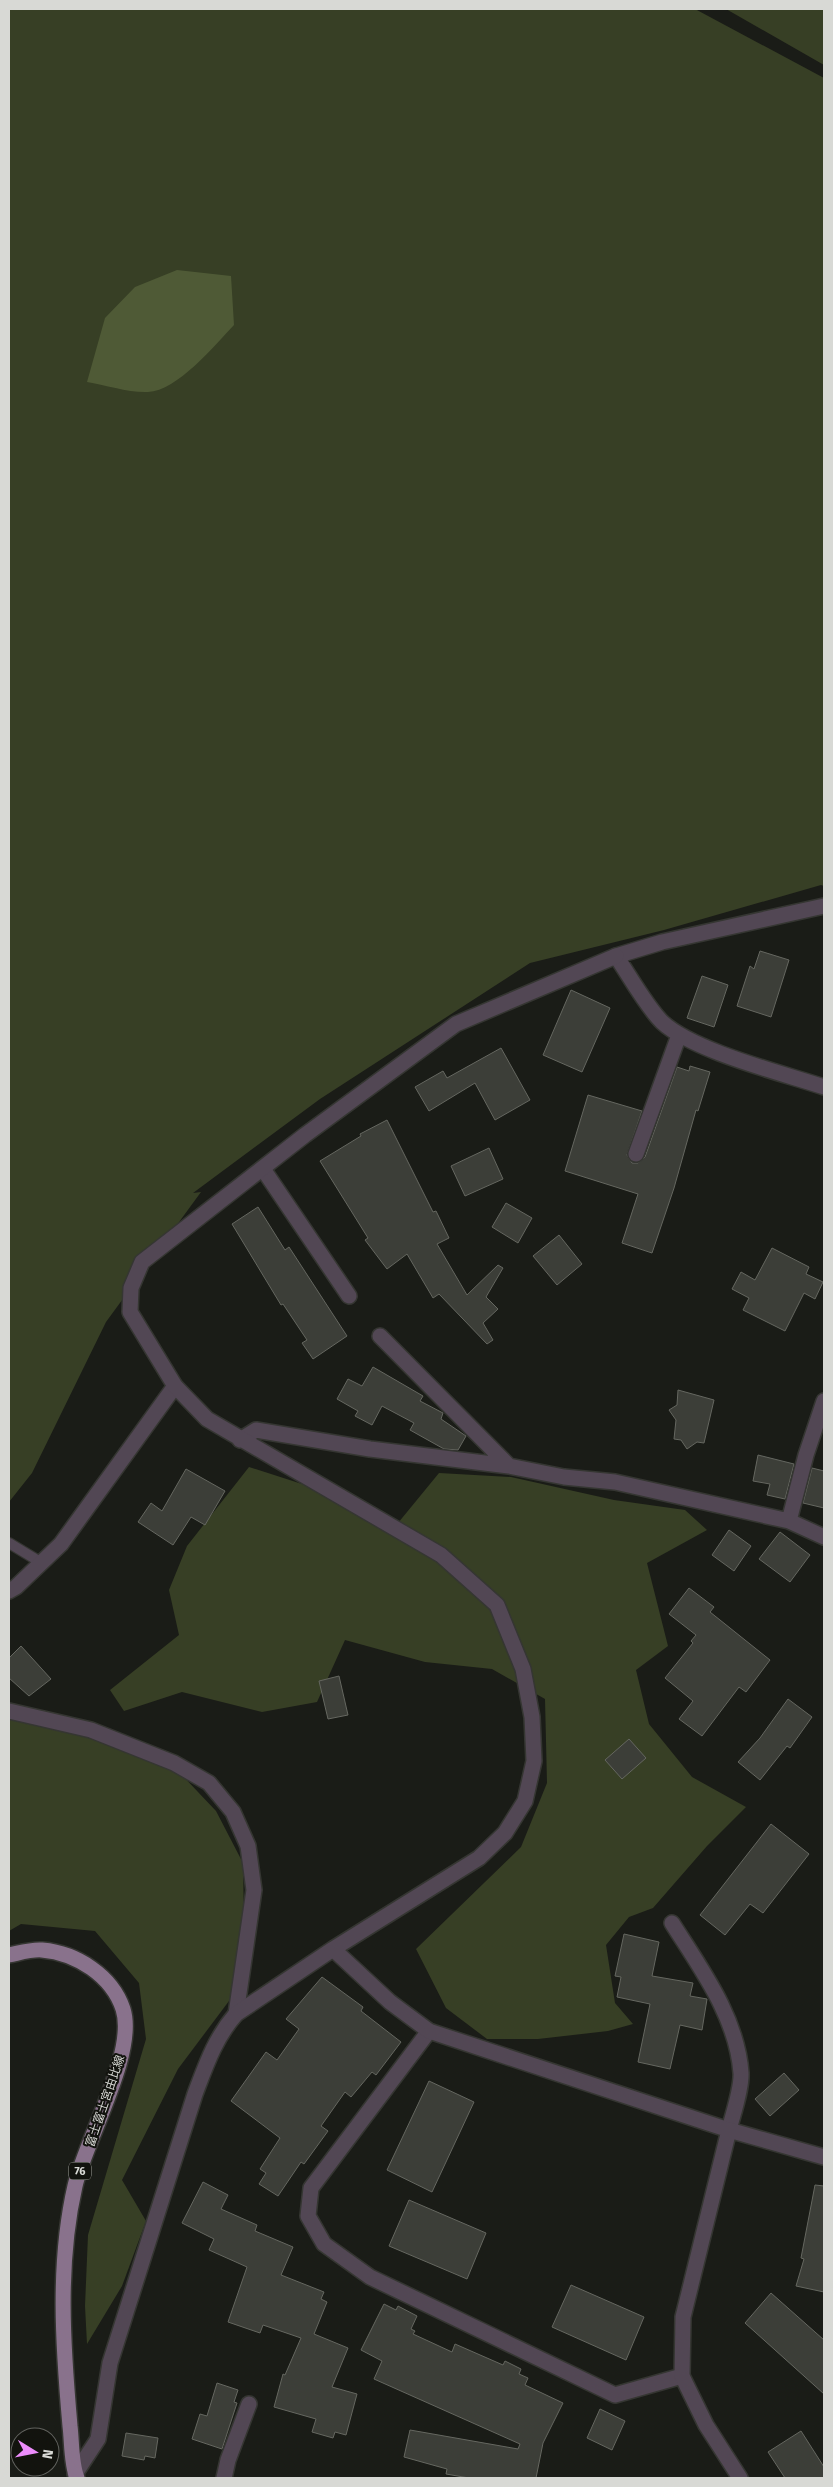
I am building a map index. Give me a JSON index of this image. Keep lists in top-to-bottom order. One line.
{"streets":{"main road":["富士富士宮由比線","76"]},"north":"right"}
